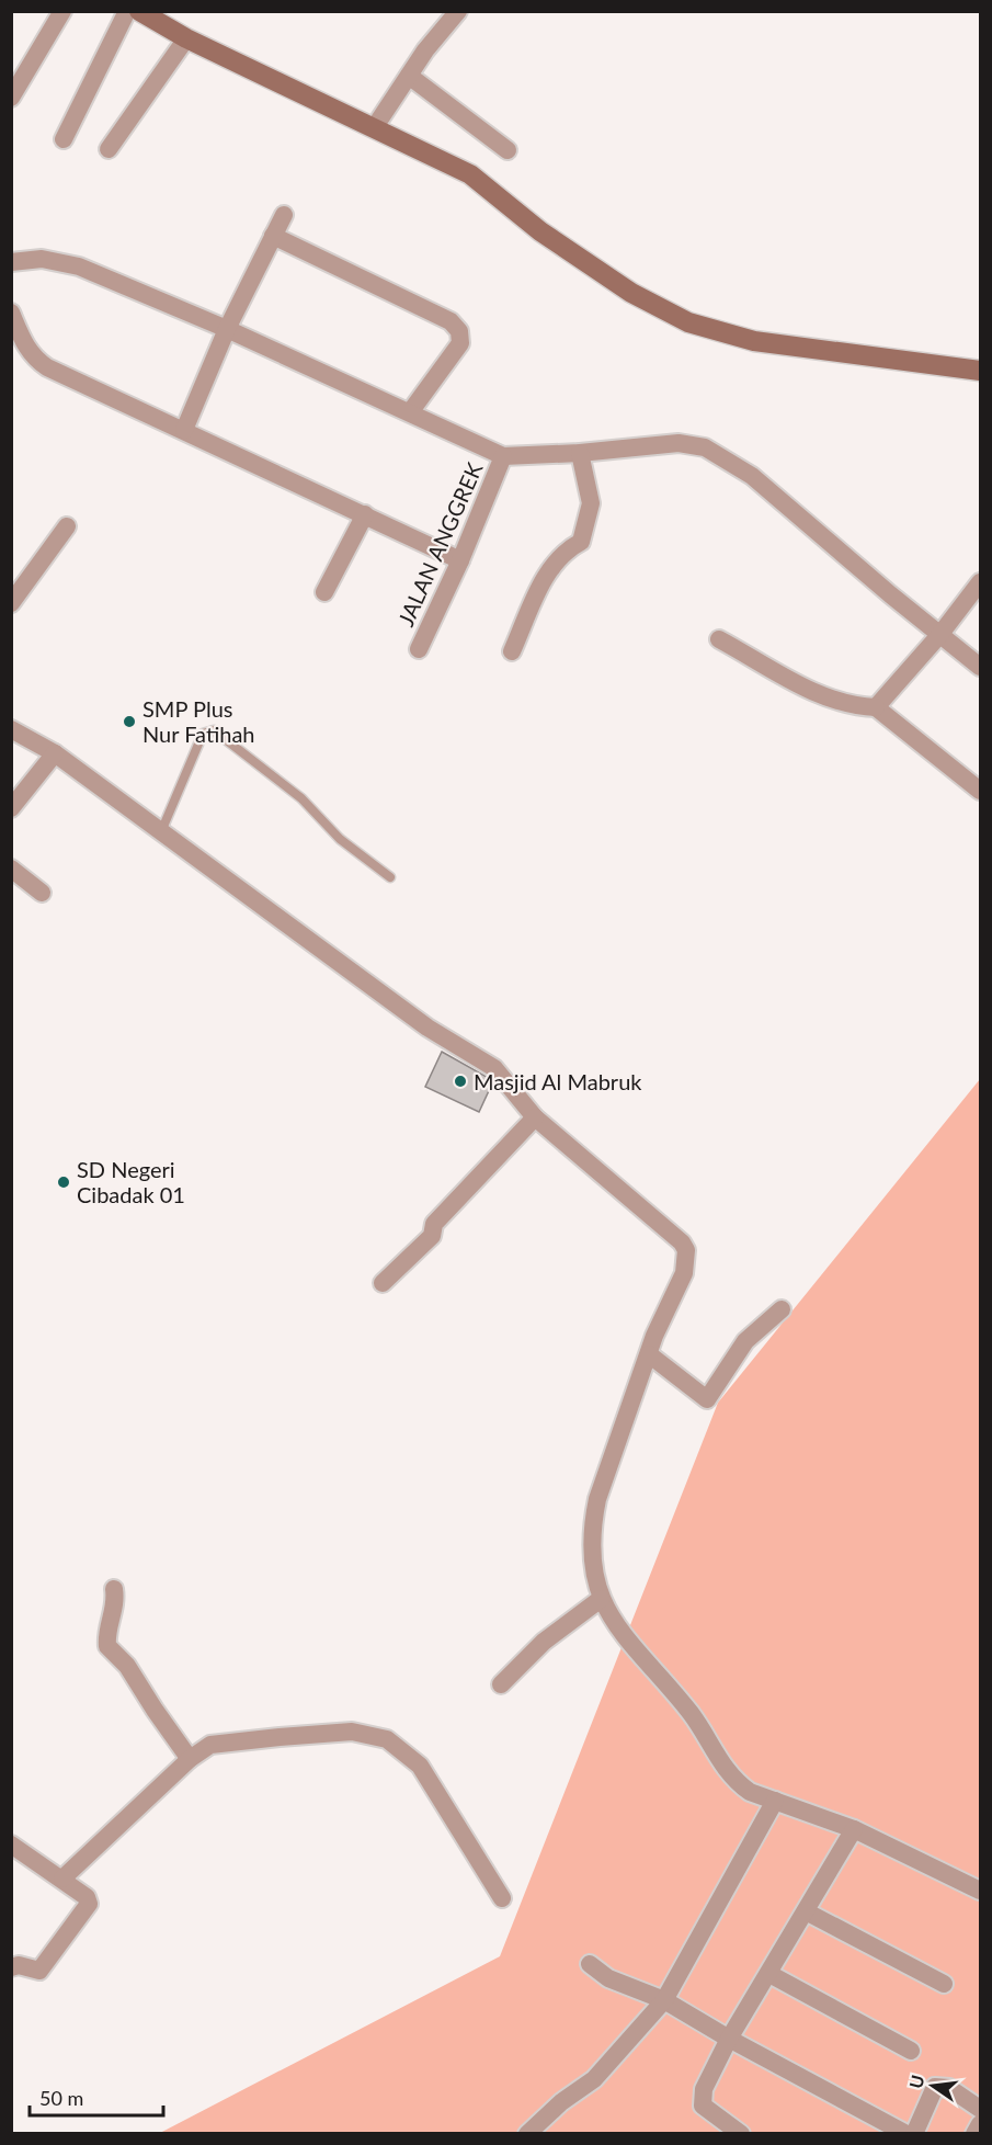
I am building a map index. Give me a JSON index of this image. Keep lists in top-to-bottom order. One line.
{"streets":{"street":["JALAN ANGGREK"]},"places":["SMP Plus Nur Fatihah","Masjid Al Mabruk","SD Negeri Cibadak 01"],"scale_bar":"50 m","north":"left"}
